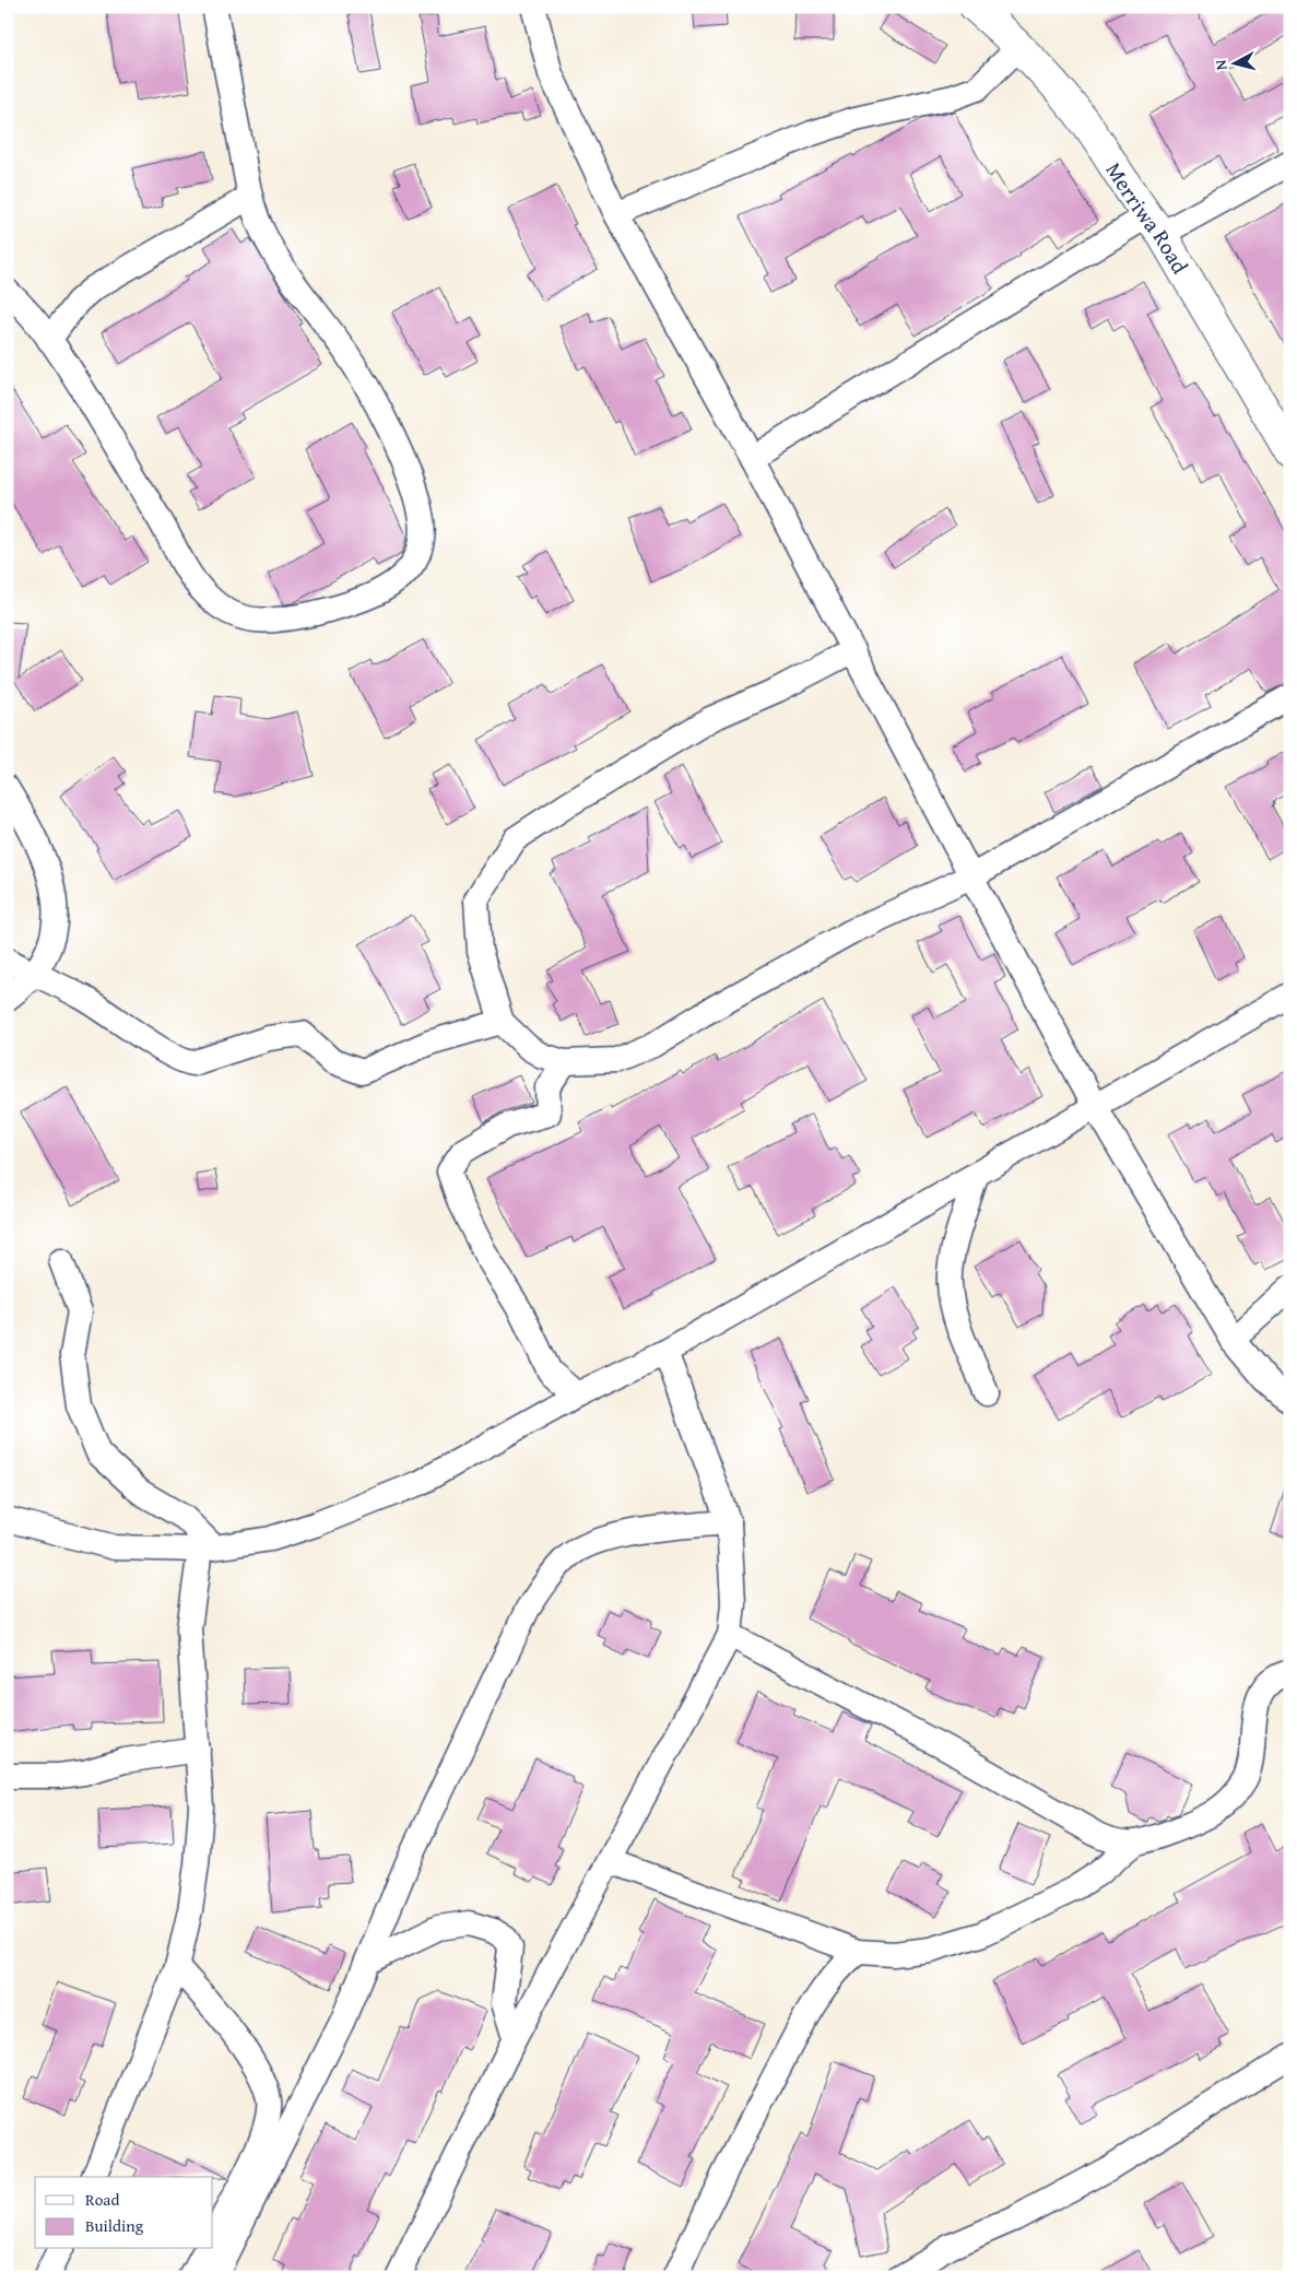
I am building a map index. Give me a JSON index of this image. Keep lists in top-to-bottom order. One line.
{"streets":{"street":["Merriwa Road"]},"legend":["Road","Building"],"north":"left"}
